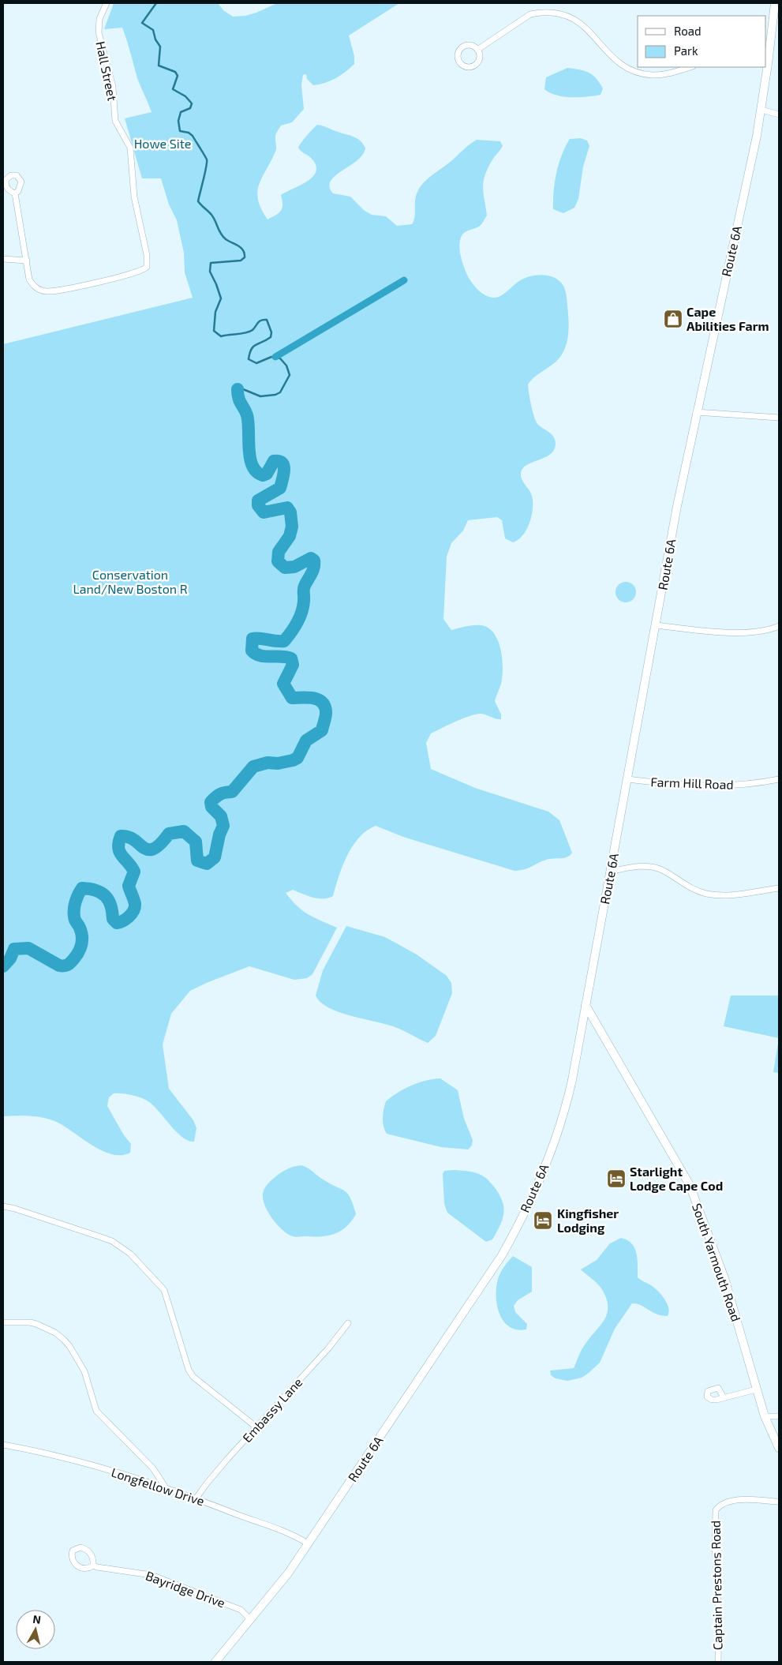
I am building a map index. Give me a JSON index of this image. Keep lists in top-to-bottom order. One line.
{"streets":{"main road":["Route 6A","South Yarmouth Road"],"street":["Hall Street","Farm Hill Road","Embassy Lane","Longfellow Drive","Captain Prestons Road","Bayridge Drive"]},"crossings":[["Route 6A","Farm Hill Road"],["Route 6A","South Yarmouth Road"],["Route 6A","Longfellow Drive"],["Route 6A","Bayridge Drive"],["Embassy Lane","Longfellow Drive"]],"parks":["Howe Site","Conservation Land/New Boston R"],"places":{"shop":["Cape Abilities Farm"],"hotel":["Starlight Lodge Cape Cod","Kingfisher Lodging"]},"legend":["Road","Park"],"north":"top"}
